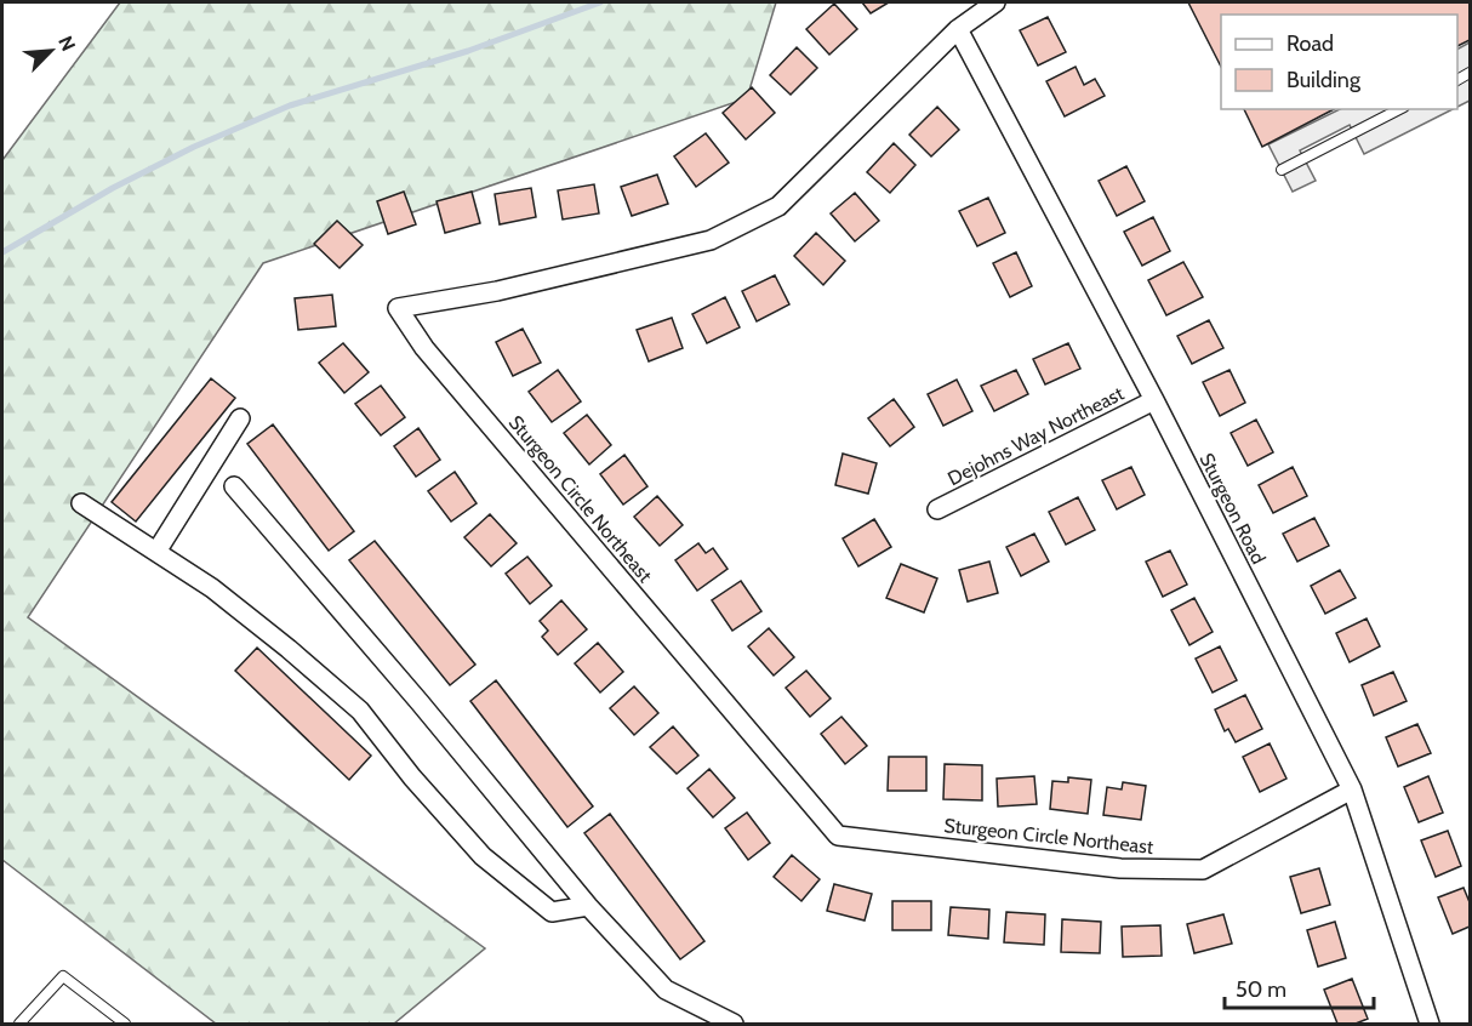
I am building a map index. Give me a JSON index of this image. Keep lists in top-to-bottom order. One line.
{"streets":{"street":["Dejohns Way Northeast","Sturgeon Circle Northeast","Sturgeon Road"]},"crossings":[["Dejohns Way Northeast","Sturgeon Road"],["Sturgeon Circle Northeast","Sturgeon Road"]],"legend":["Road","Building"],"scale_bar":"50 m","north":"top right"}
